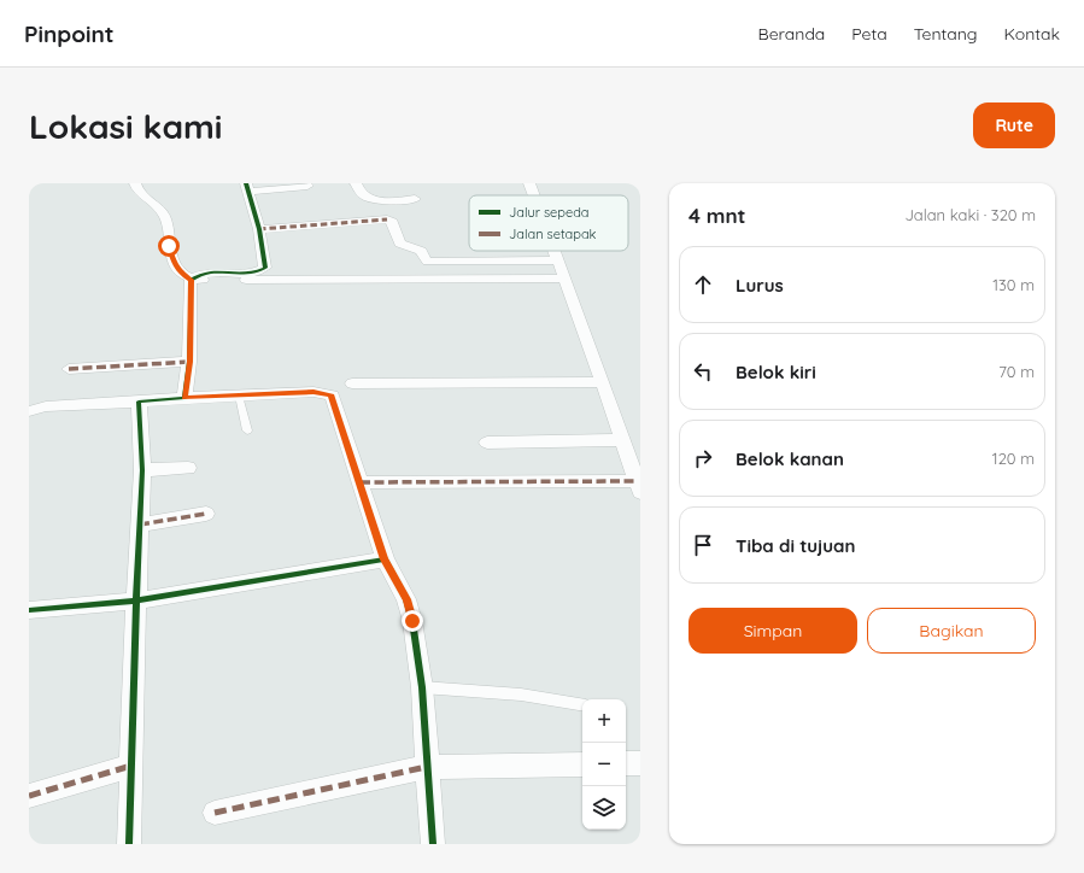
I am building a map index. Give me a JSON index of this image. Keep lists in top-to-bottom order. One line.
{"legend":["Jalur sepeda","Jalan setapak"],"page":{"header":"Pinpoint","nav":["Beranda","Peta","Tentang","Kontak"],"buttons":["Rute",["Simpan","Bagikan"]],"title":"Lokasi kami","heading":["4 mnt","Jalan kaki · 320 m"],"list":[["Lurus","130 m"],["Belok kiri","70 m"],["Belok kanan","120 m"],"Tiba di tujuan"],"map_buttons":["+","−"]}}
